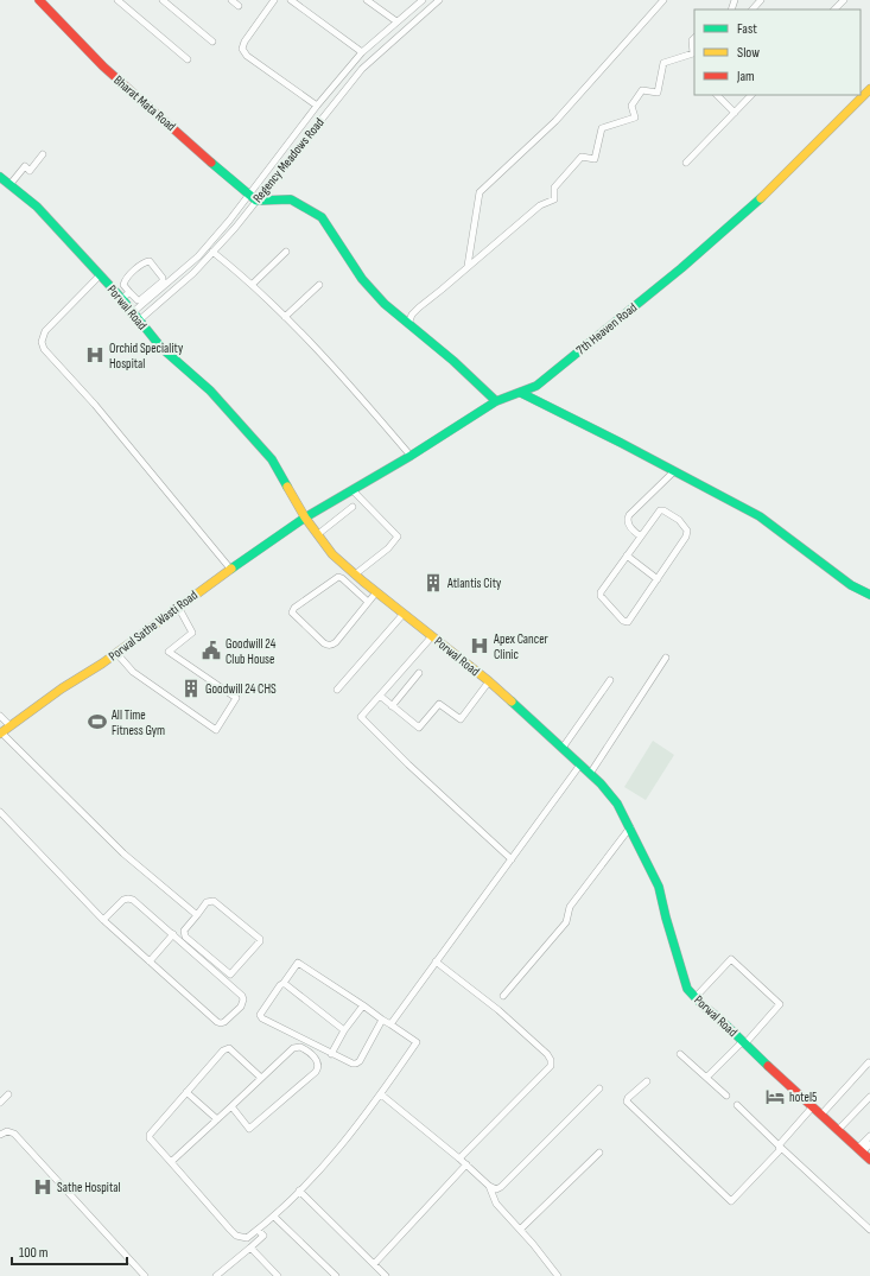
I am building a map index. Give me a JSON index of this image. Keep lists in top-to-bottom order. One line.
{"streets":{"street":["Bharat Mata Road","Regency Meadows Road","Porwal Road","7th Heaven Road","Porwal Sathe Wasti Road"]},"crossings":[["Bharat Mata Road","Regency Meadows Road"],["Regency Meadows Road","Porwal Road"],["Porwal Road","7th Heaven Road"],["Porwal Road","Porwal Sathe Wasti Road"],["7th Heaven Road","Porwal Sathe Wasti Road"]],"places":{"hospital":["Orchid Speciality Hospital","Apex Cancer Clinic","Sathe Hospital"],"building":["Atlantis City","Goodwill 24 CHS"],"public building":["Goodwill 24 Club House"],"sports":["All Time Fitness Gym"],"hotel":["hotel5"]},"legend":["Fast","Slow","Jam"],"scale_bar":"100 m"}
